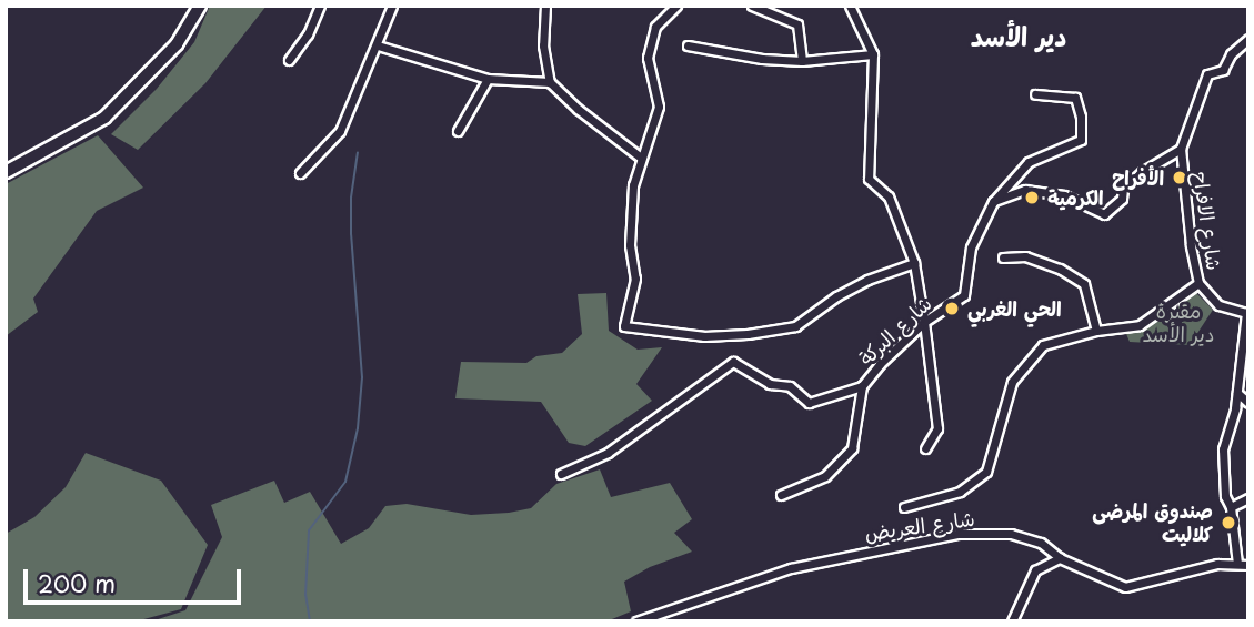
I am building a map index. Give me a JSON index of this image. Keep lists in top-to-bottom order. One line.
{"streets":{"street":["شارع الافراح","شارع البركة","شارع العريض"]},"crossings":[["شارع الافراح","شارع العريض"]],"districts":["دير الأسد"],"parks":["مقبرة دير الأسد"],"places":["الأفراح","الكرمية","الحي الغربي","صندوق المرضى كلاليت"],"scale_bar":"200 m"}
